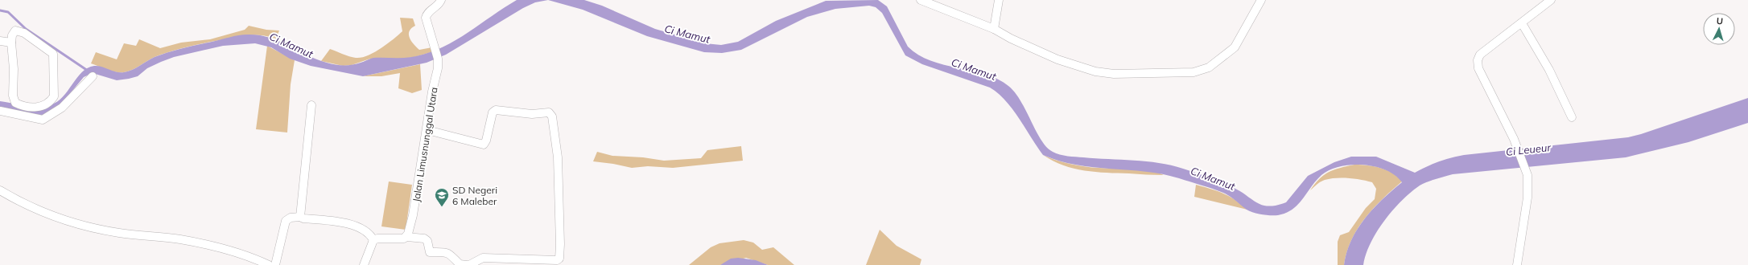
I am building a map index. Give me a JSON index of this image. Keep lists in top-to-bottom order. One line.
{"streets":{"street":["Jalan Limusnunggal Utara"]},"water":["Ci Mamut","Ci Leueur"],"places":{"school or university":["SD Negeri 6 Maleber"]},"north":"top"}
